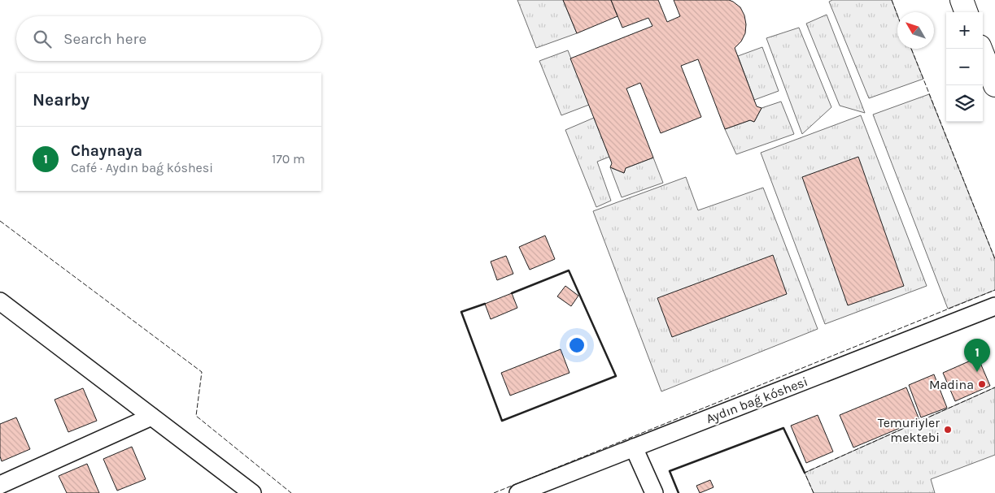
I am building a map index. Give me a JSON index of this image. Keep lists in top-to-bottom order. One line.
{"streets":{"street":["Aydın baǵ kóshesi"]},"places":["Madina","Temuriyler mektebi"],"north":"top left","page":{"map_buttons":["+","−"],"search":"Search here","heading":"Nearby","list":[{"mark":"1","name":"Chaynaya","note":"Café · Aydın baǵ kóshesi","value":"170 m"}],"pins":"1"}}
